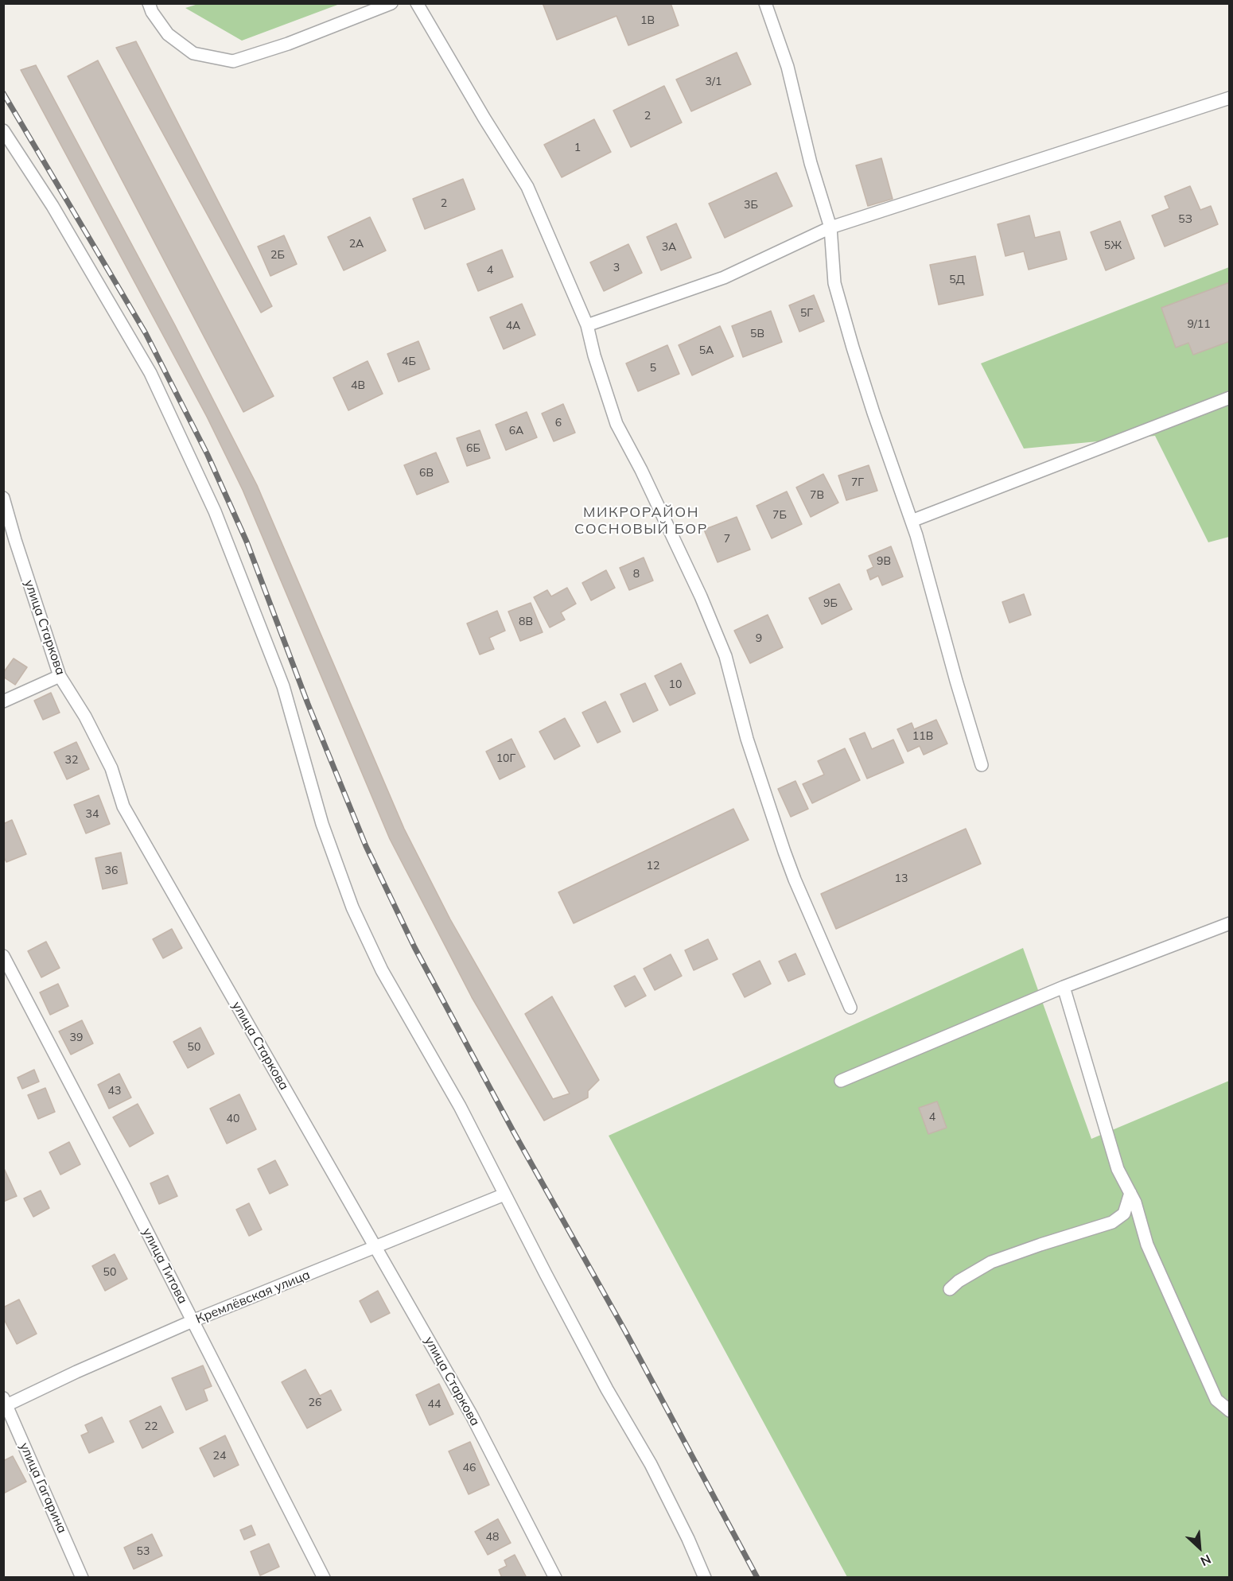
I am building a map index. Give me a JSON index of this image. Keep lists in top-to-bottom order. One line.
{"streets":{"street":["улица Старкова","улица Титова","Кремлёвская улица","улица Гагарина"]},"crossings":[["улица Старкова","Кремлёвская улица"],["улица Титова","Кремлёвская улица"],["Кремлёвская улица","улица Гагарина"]],"districts":["МИКРОРАЙОН СОСНОВЫЙ БОР"],"house_numbers":["1В","3/1","2","1","2","3Б","5З","2А","5Ж","3А","2Б","3","4","5Д","5Г","9/11","4А","5В","5А","4Б","5","4В","6","6А","6Б","6В","7Г","7В","7Б","7","9В","8","9Б","8В","9","10","11В","10Г","32","34","12","36","13","39","50","43","4","40","50","26","44","22","24","46","48","53"],"north":"bottom right"}
